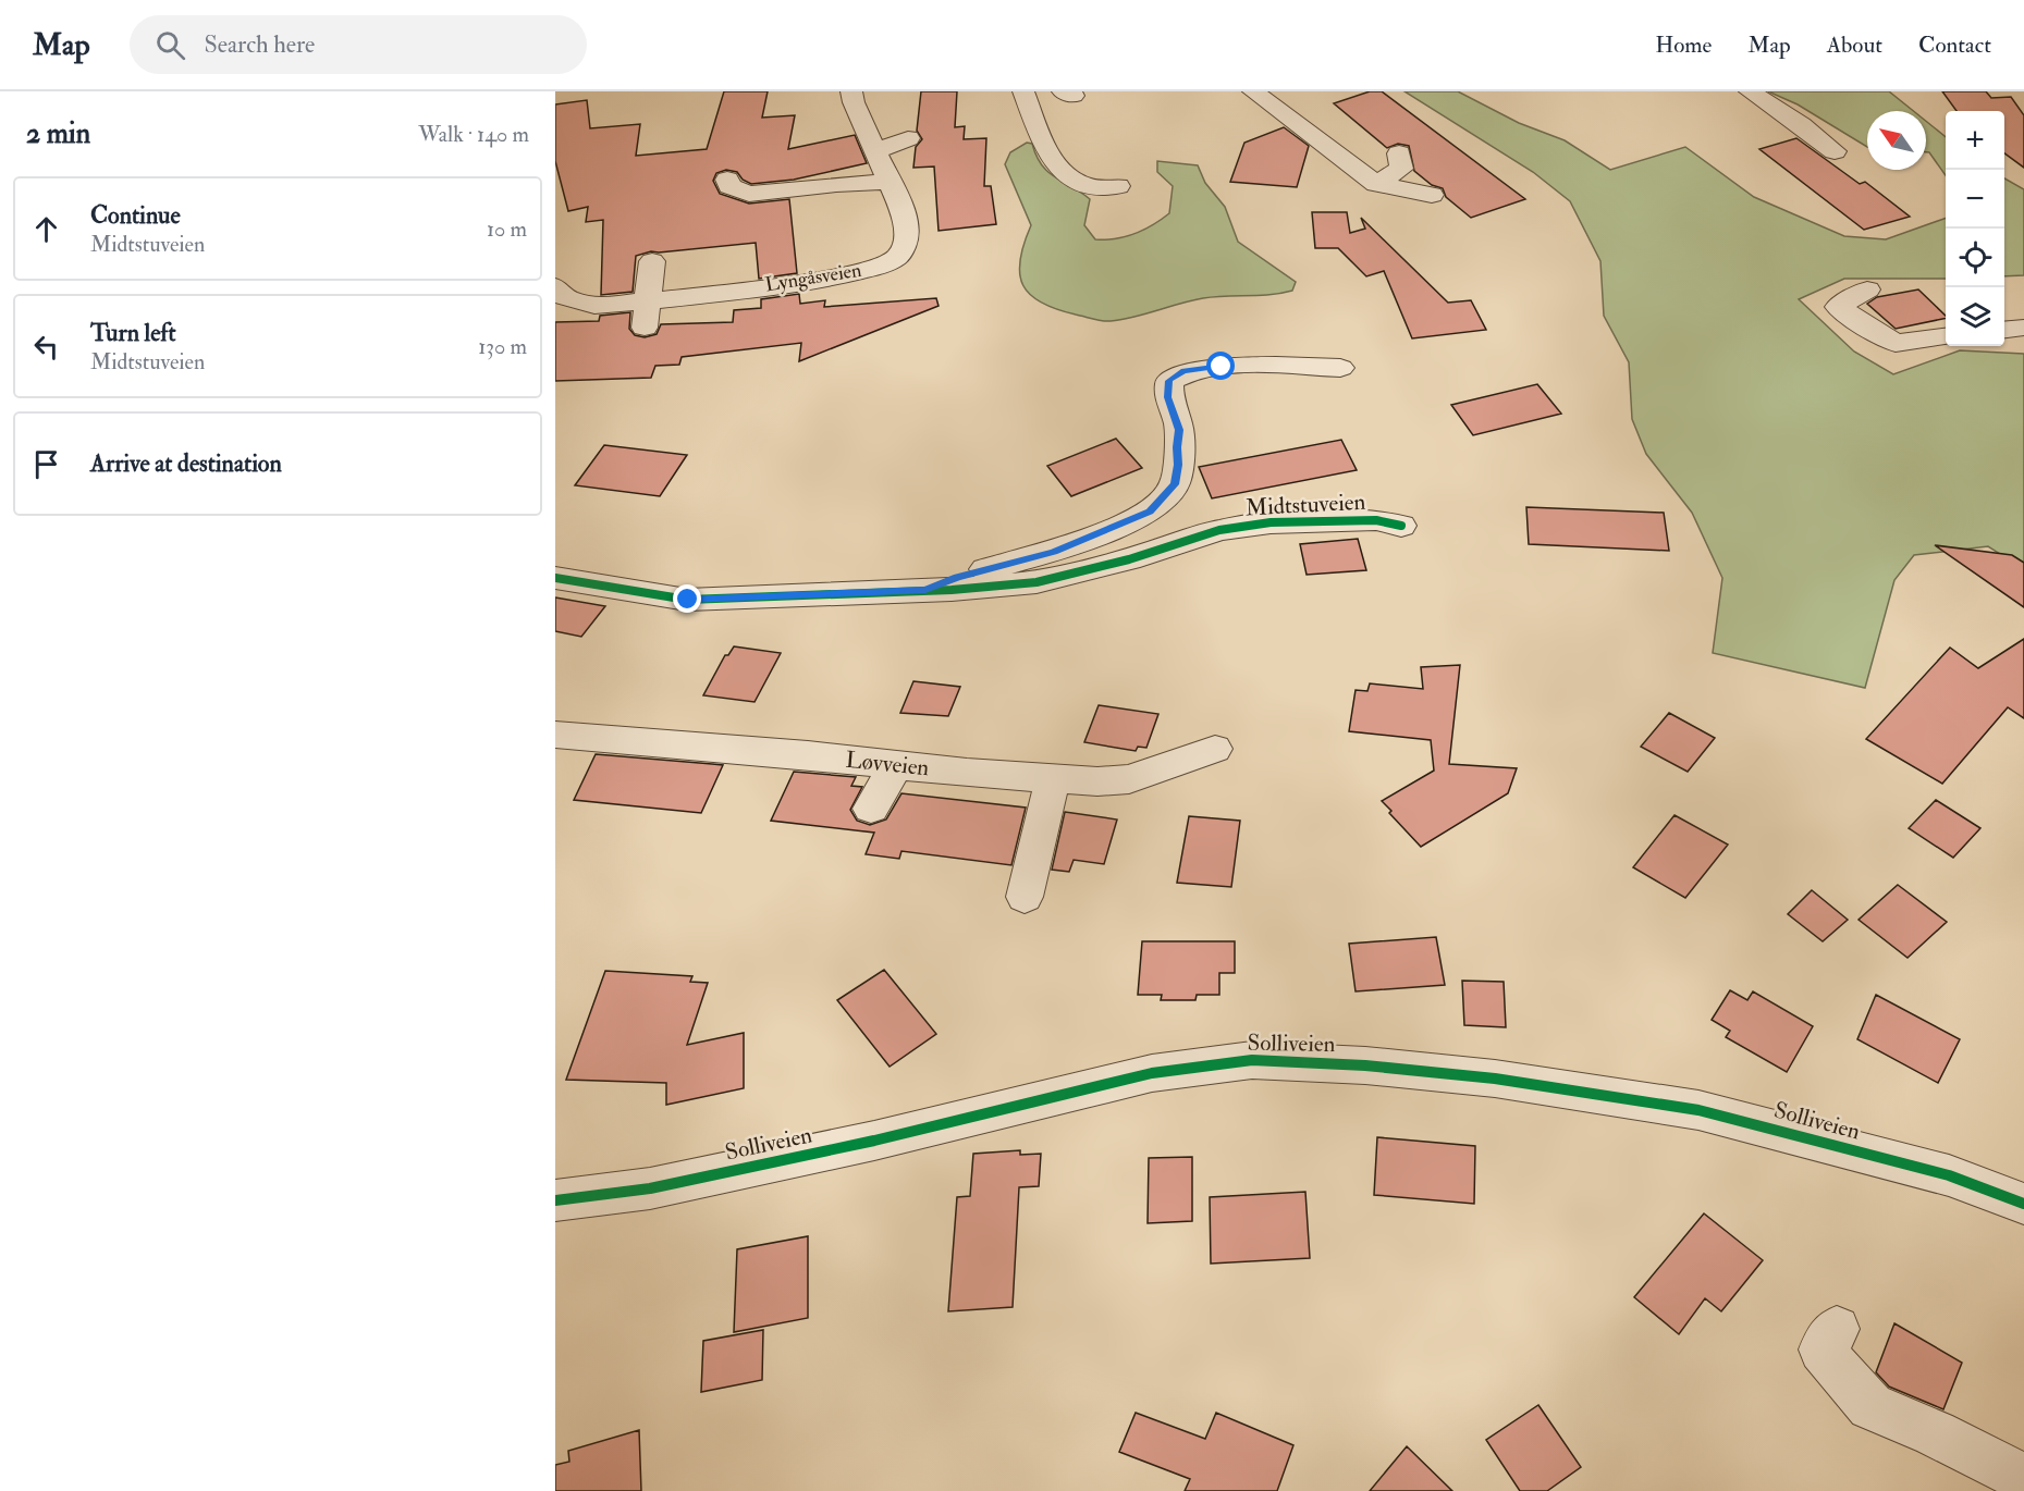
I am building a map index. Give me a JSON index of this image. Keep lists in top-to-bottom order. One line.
{"streets":{"street":["Lyngåsveien","Midtstuveien","Løvveien","Solliveien"]},"north":"top left","page":{"header":"Map","search":"Search here","nav":["Home","Map","About","Contact"],"heading":["2 min","Walk · 140 m"],"map_buttons":["+","−"],"list":[["Continue","Midtstuveien","10 m"],["Turn left","Midtstuveien","130 m"],"Arrive at destination"]}}
